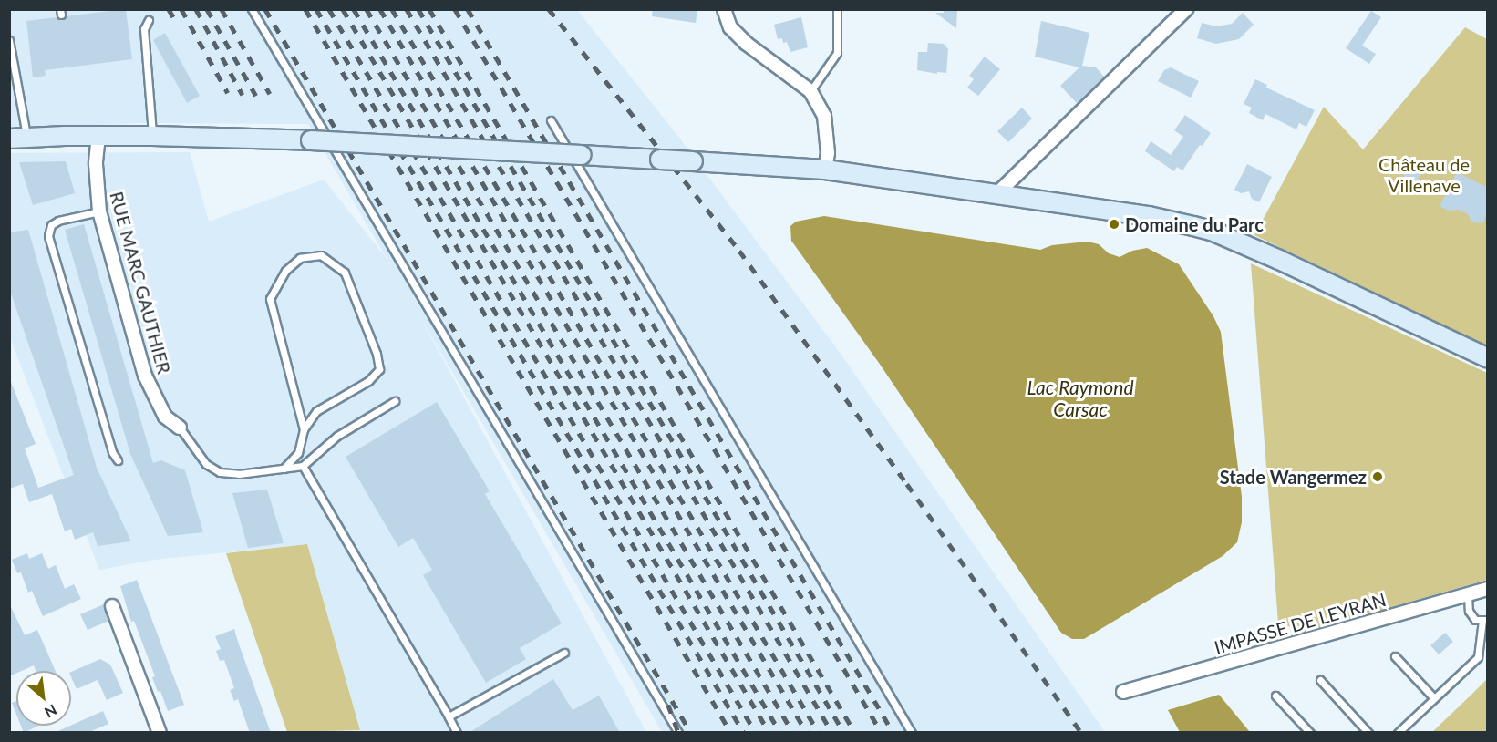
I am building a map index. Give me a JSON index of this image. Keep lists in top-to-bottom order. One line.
{"streets":{"street":["RUE MARC GAUTHIER","IMPASSE DE LEYRAN"]},"water":["Lac Raymond Carsac"],"parks":["Château de Villenave"],"places":["Domaine du Parc","Stade Wangermez"],"north":"bottom right"}
